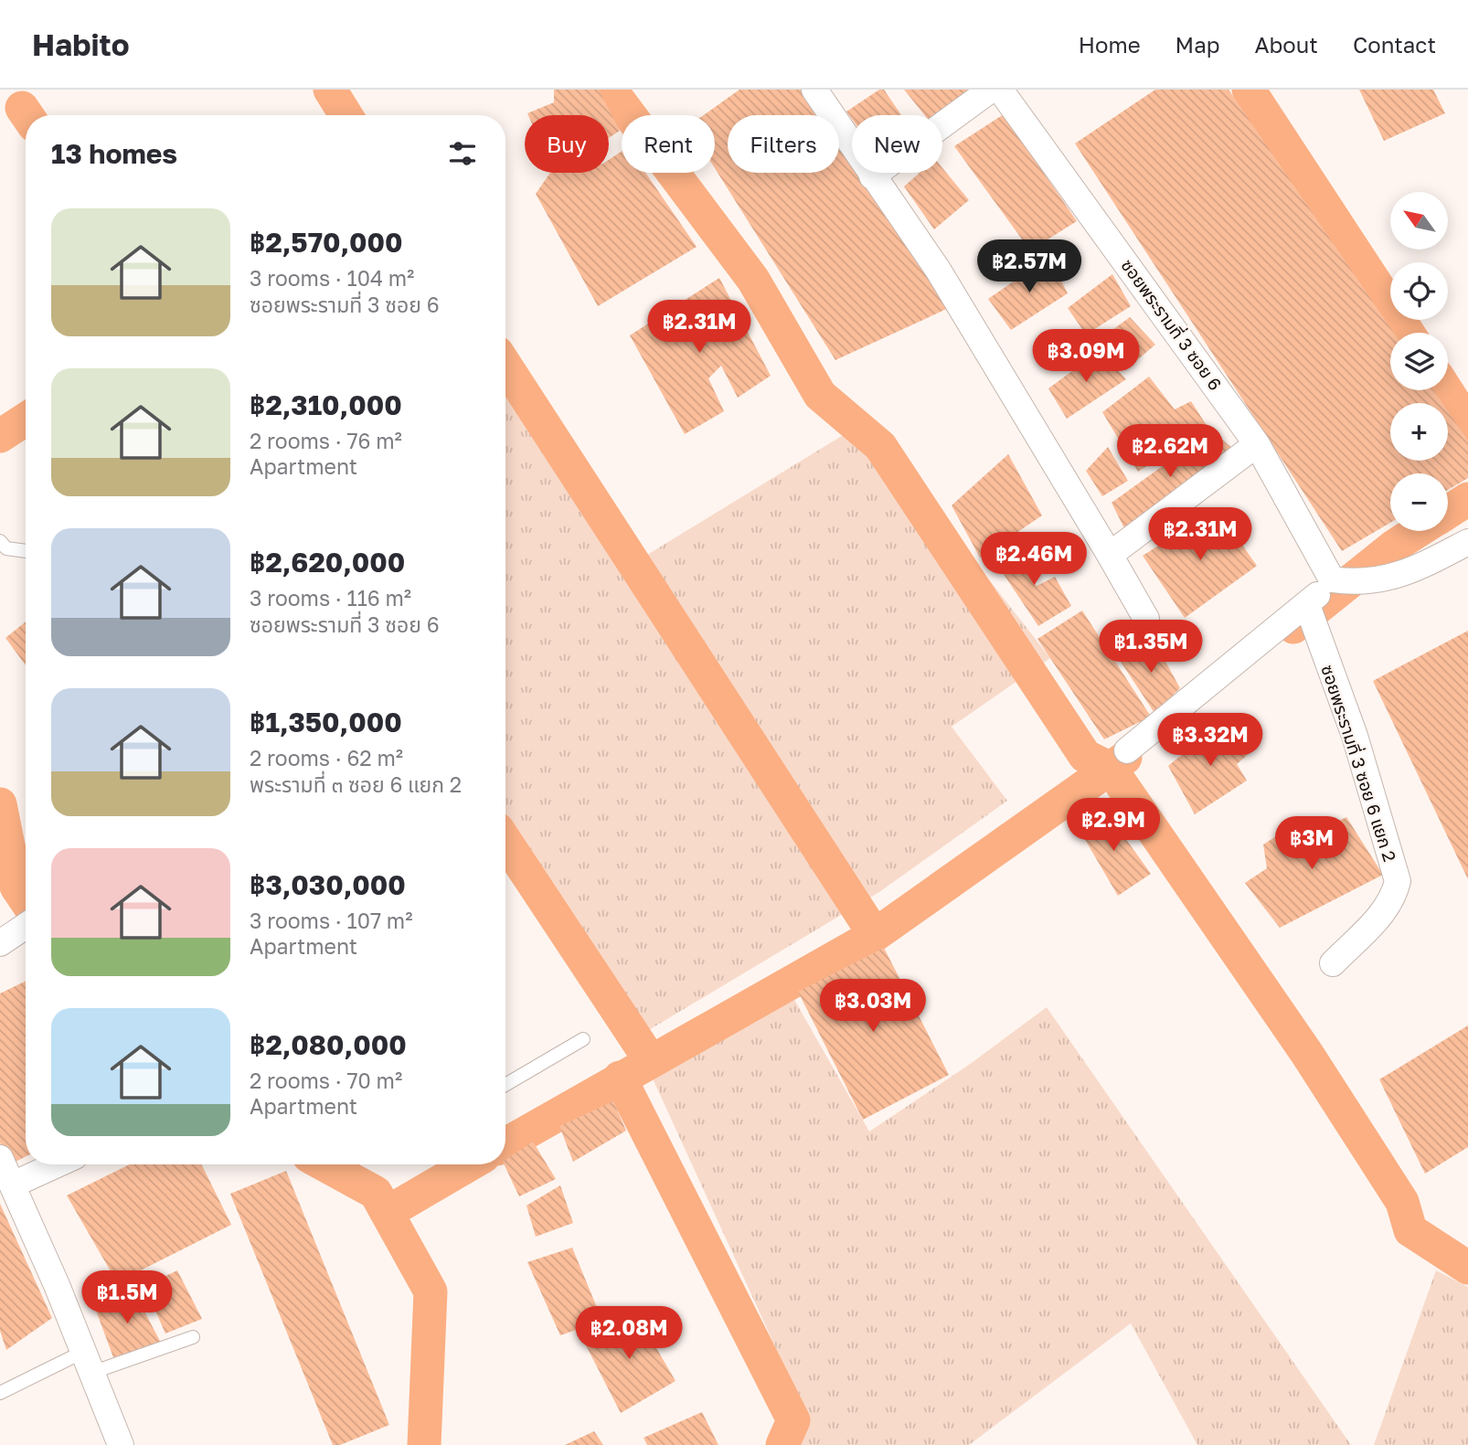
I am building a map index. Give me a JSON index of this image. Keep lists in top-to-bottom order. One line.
{"streets":{"street":["ซอยพระรามที่ 3 ซอย 6","ซอยพระรามที่ 3 ซอย 6 แยก 2"]},"north":"top left","page":{"header":"Habito","nav":["Home","Map","About","Contact"],"chip":["Buy","Rent","Filters","New"],"heading":"13 homes","map_buttons":["+","−"],"list":[{"name":"฿2,570,000","note":"3 rooms · 104 m² · ซอยพระรามที่ 3 ซอย 6"},{"name":"฿2,310,000","note":"2 rooms · 76 m² · Apartment"},{"name":"฿2,620,000","note":"3 rooms · 116 m² · ซอยพระรามที่ 3 ซอย 6"},{"name":"฿1,350,000","note":"2 rooms · 62 m² · พระรามที่ ๓ ซอย 6 แยก 2"},{"name":"฿3,030,000","note":"3 rooms · 107 m² · Apartment"},{"name":"฿2,080,000","note":"2 rooms · 70 m² · Apartment"}],"price":["฿2.57M","฿2.31M","฿3.09M","฿2.62M","฿2.31M","฿2.46M","฿1.35M","฿3.32M","฿2.9M","฿3M","฿3.03M","฿1.5M","฿2.08M"]}}
